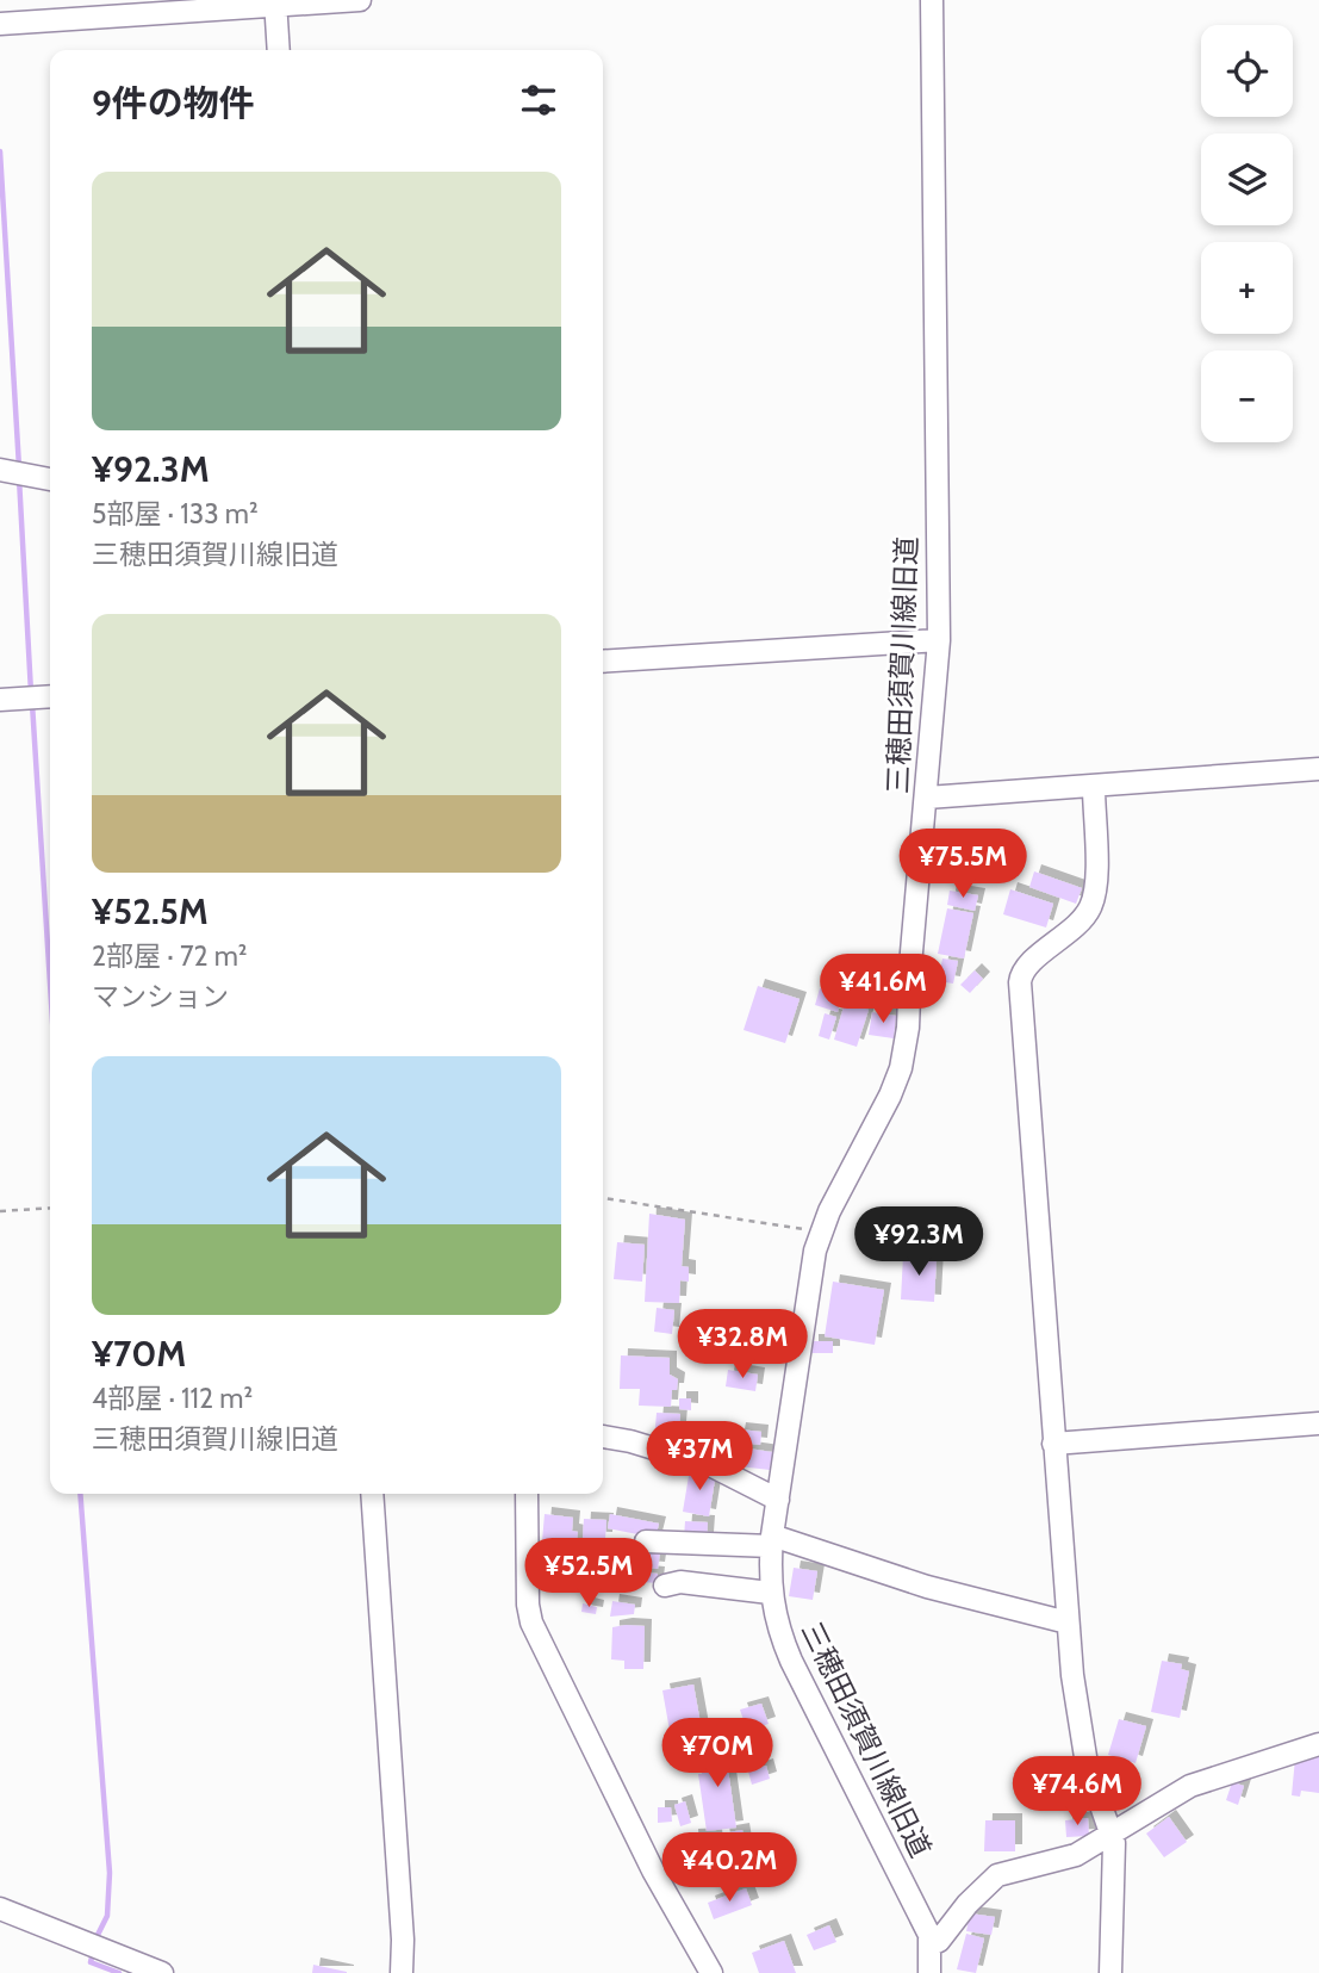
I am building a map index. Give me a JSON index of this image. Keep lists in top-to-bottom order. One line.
{"streets":{"street":["三穂田須賀川線旧道"]},"page":{"map_buttons":["+","−"],"heading":"9件の物件","list":[{"name":"¥92.3M","note":"5部屋 · 133 m² · 三穂田須賀川線旧道"},{"name":"¥52.5M","note":"2部屋 · 72 m² · マンション"},{"name":"¥70M","note":"4部屋 · 112 m² · 三穂田須賀川線旧道"}],"price":["¥75.5M","¥41.6M","¥92.3M","¥32.8M","¥37M","¥52.5M","¥70M","¥74.6M","¥40.2M"]}}
